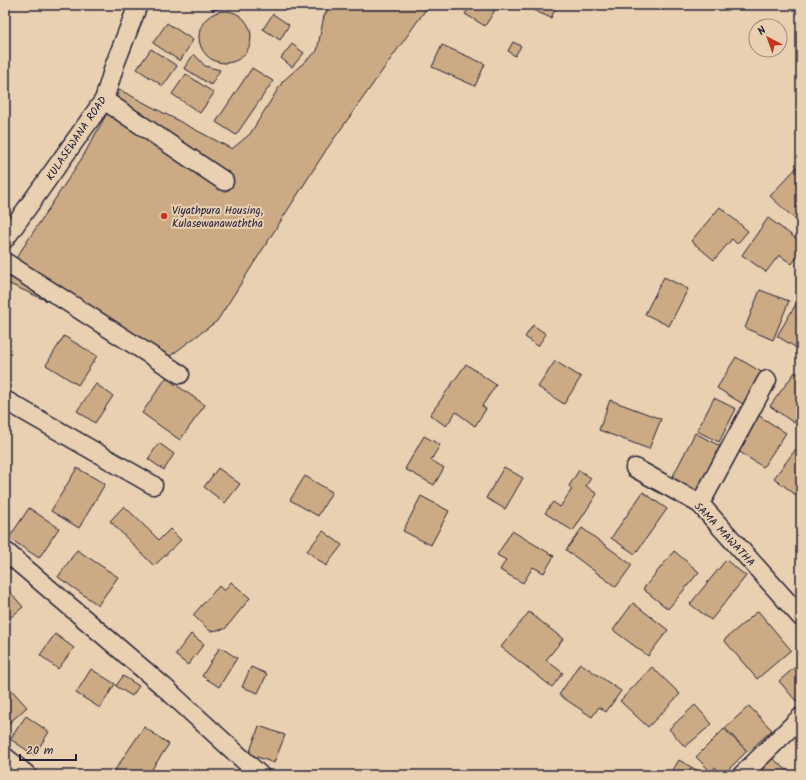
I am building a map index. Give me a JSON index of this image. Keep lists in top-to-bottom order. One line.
{"streets":{"street":["KULASEWANA ROAD","SAMA MAWATHA"]},"places":["Viyathpura Housing, Kulasewanawaththa"],"scale_bar":"20 m","north":"top left"}
